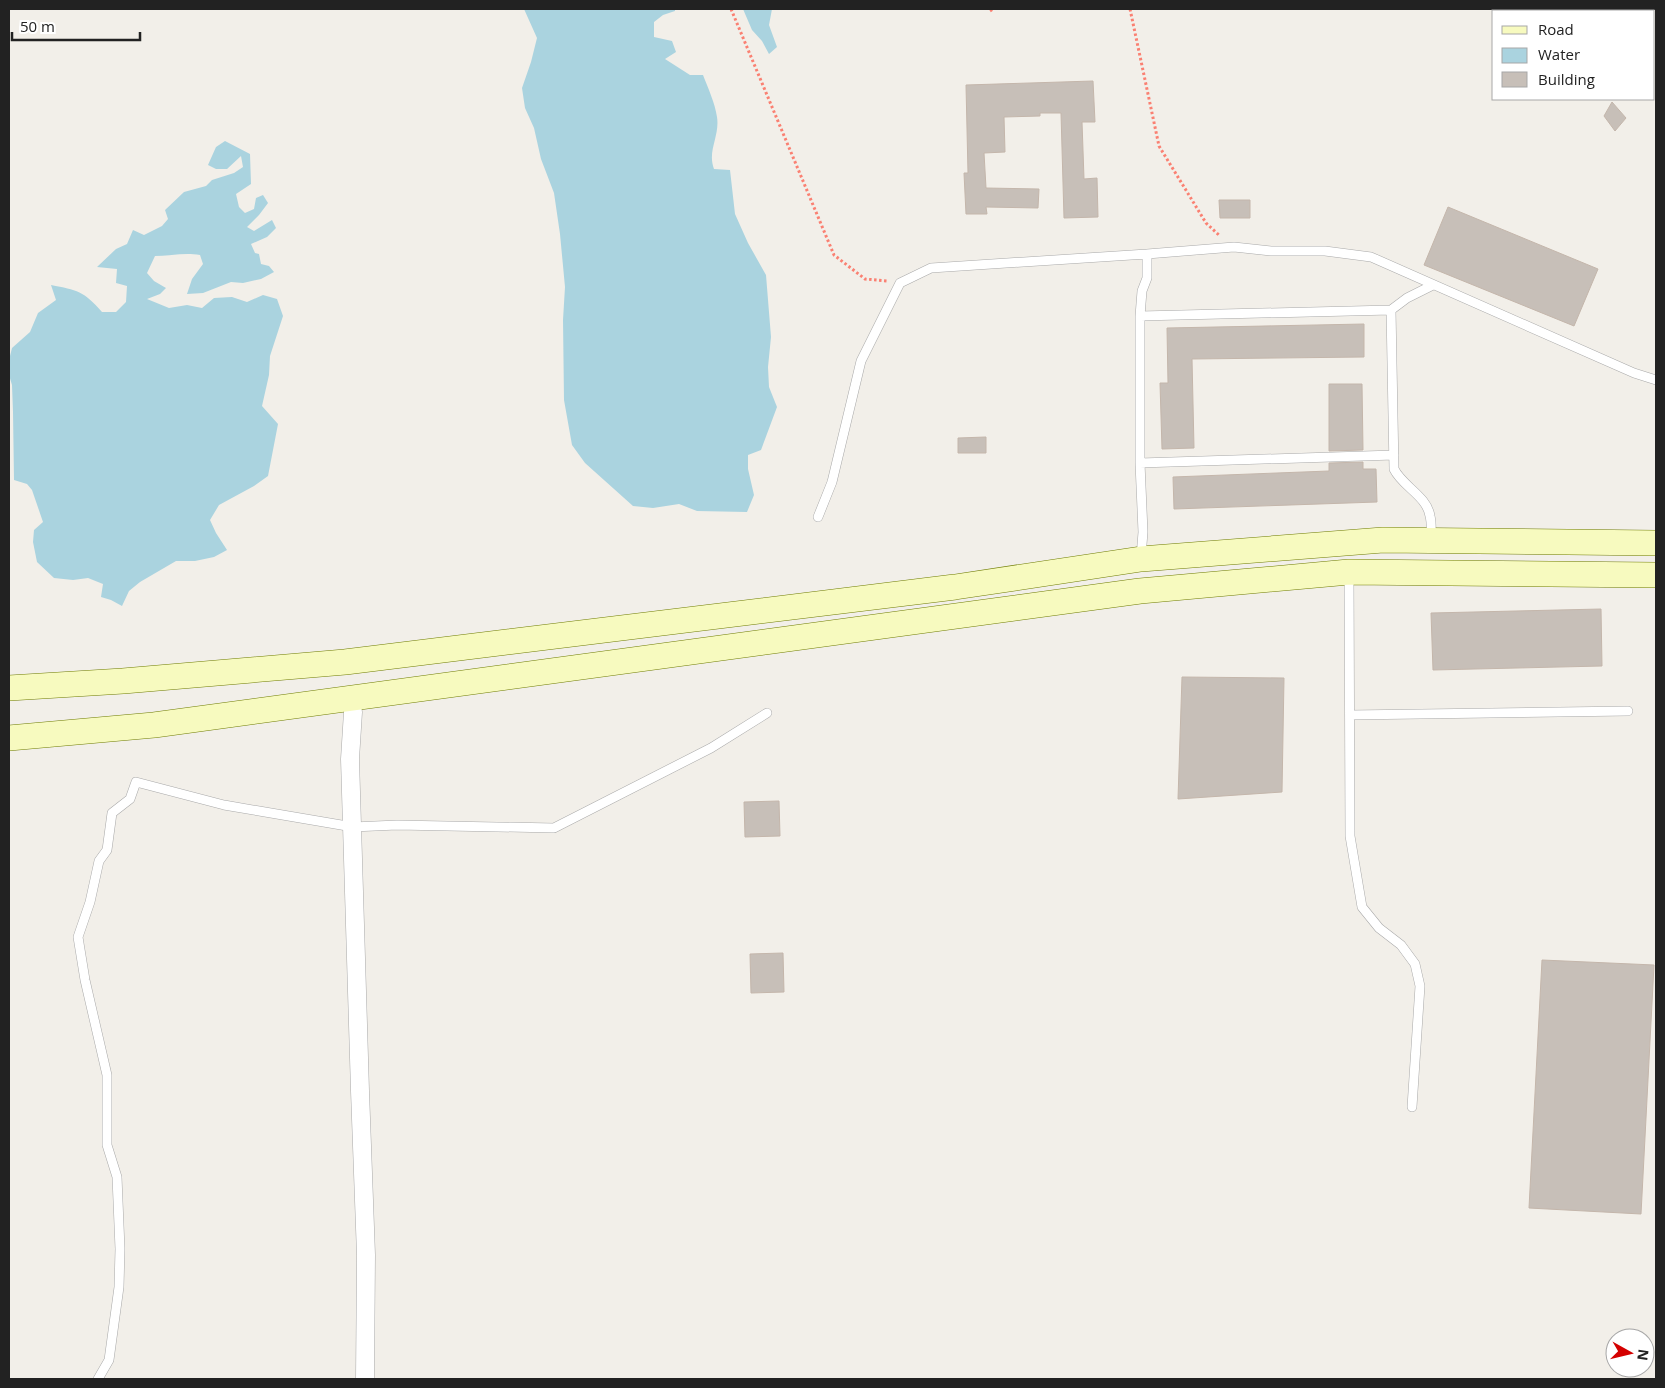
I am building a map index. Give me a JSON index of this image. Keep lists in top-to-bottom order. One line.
{"legend":["Road","Water","Building"],"scale_bar":"50 m","north":"right"}
